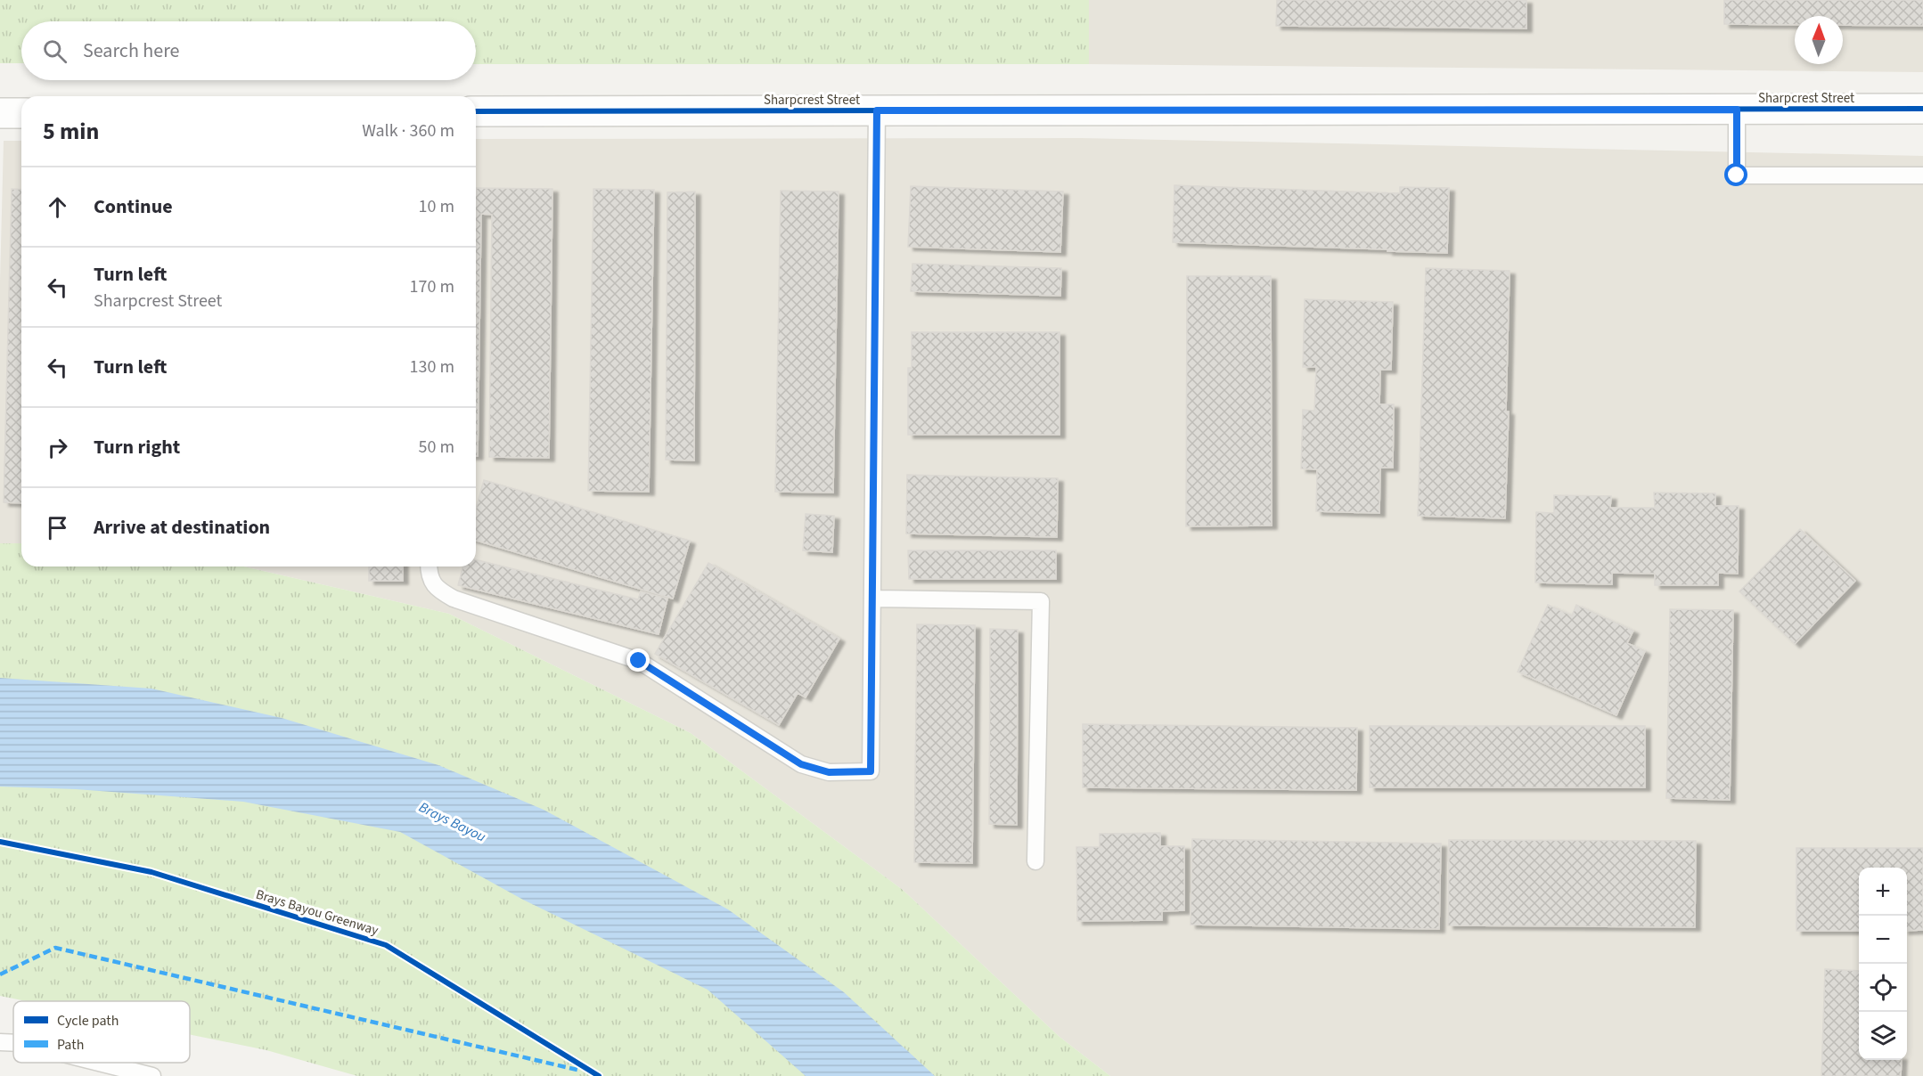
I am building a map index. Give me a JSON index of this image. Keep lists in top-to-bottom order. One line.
{"streets":{"street":["Sharpcrest Street"],"cycle path":["Brays Bayou Greenway"]},"water":["Brays Bayou"],"legend":["Cycle path","Path"],"north":"top","page":{"search":"Search here","heading":["5 min","Walk · 360 m"],"list":[["Continue","10 m"],["Turn left","Sharpcrest Street","170 m"],["Turn left","130 m"],["Turn right","50 m"],"Arrive at destination"],"map_buttons":["+","−"]}}
